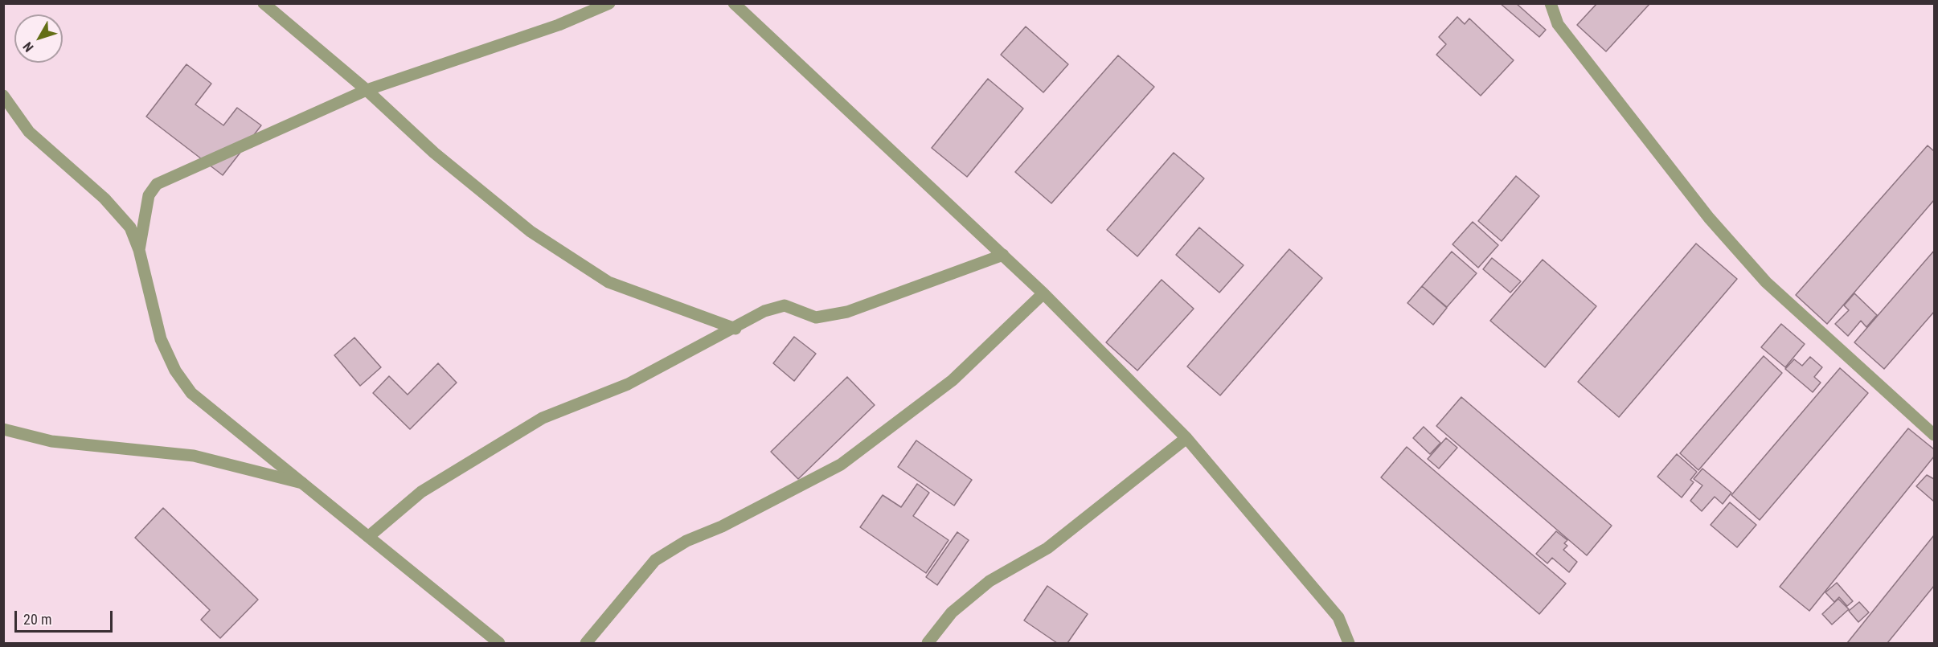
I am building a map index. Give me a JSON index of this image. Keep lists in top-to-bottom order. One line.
{"scale_bar":"20 m","north":"bottom left"}
